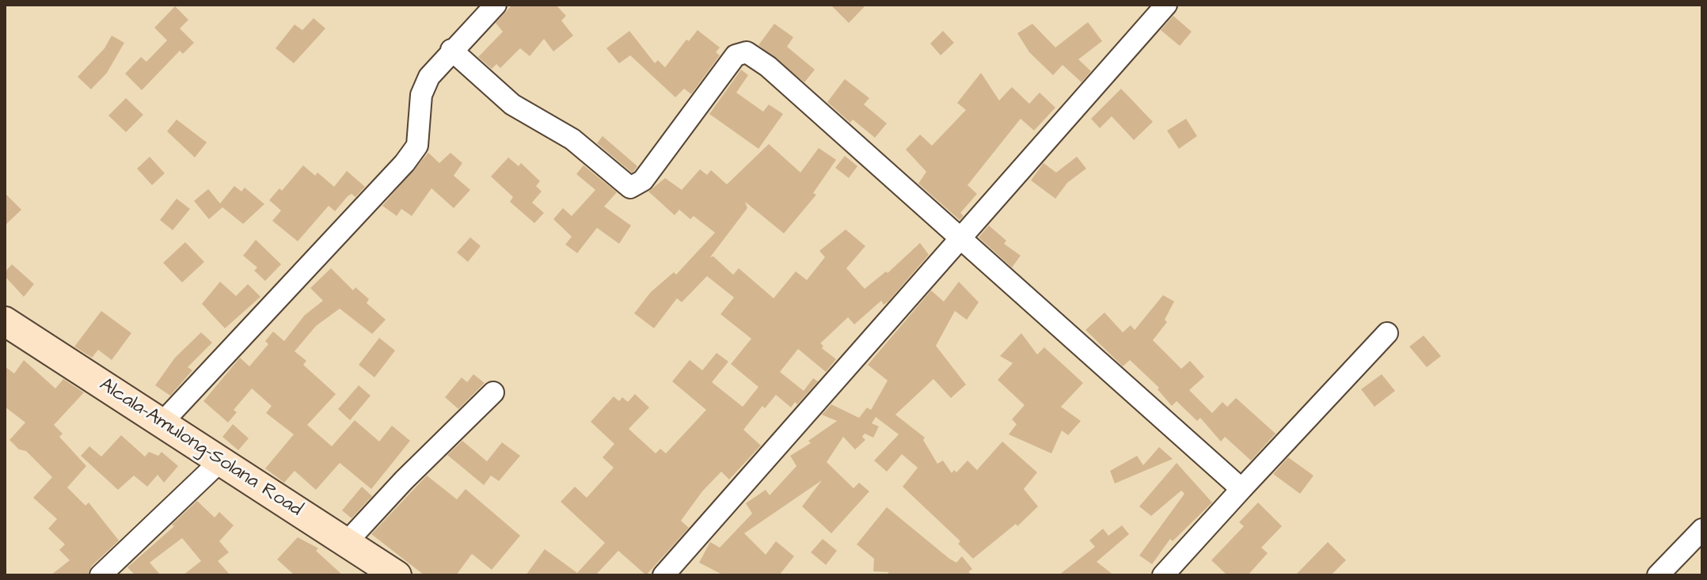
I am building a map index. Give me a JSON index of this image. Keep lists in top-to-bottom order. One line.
{"streets":{"main road":["Alcala-Amulong-Solana Road"]}}
